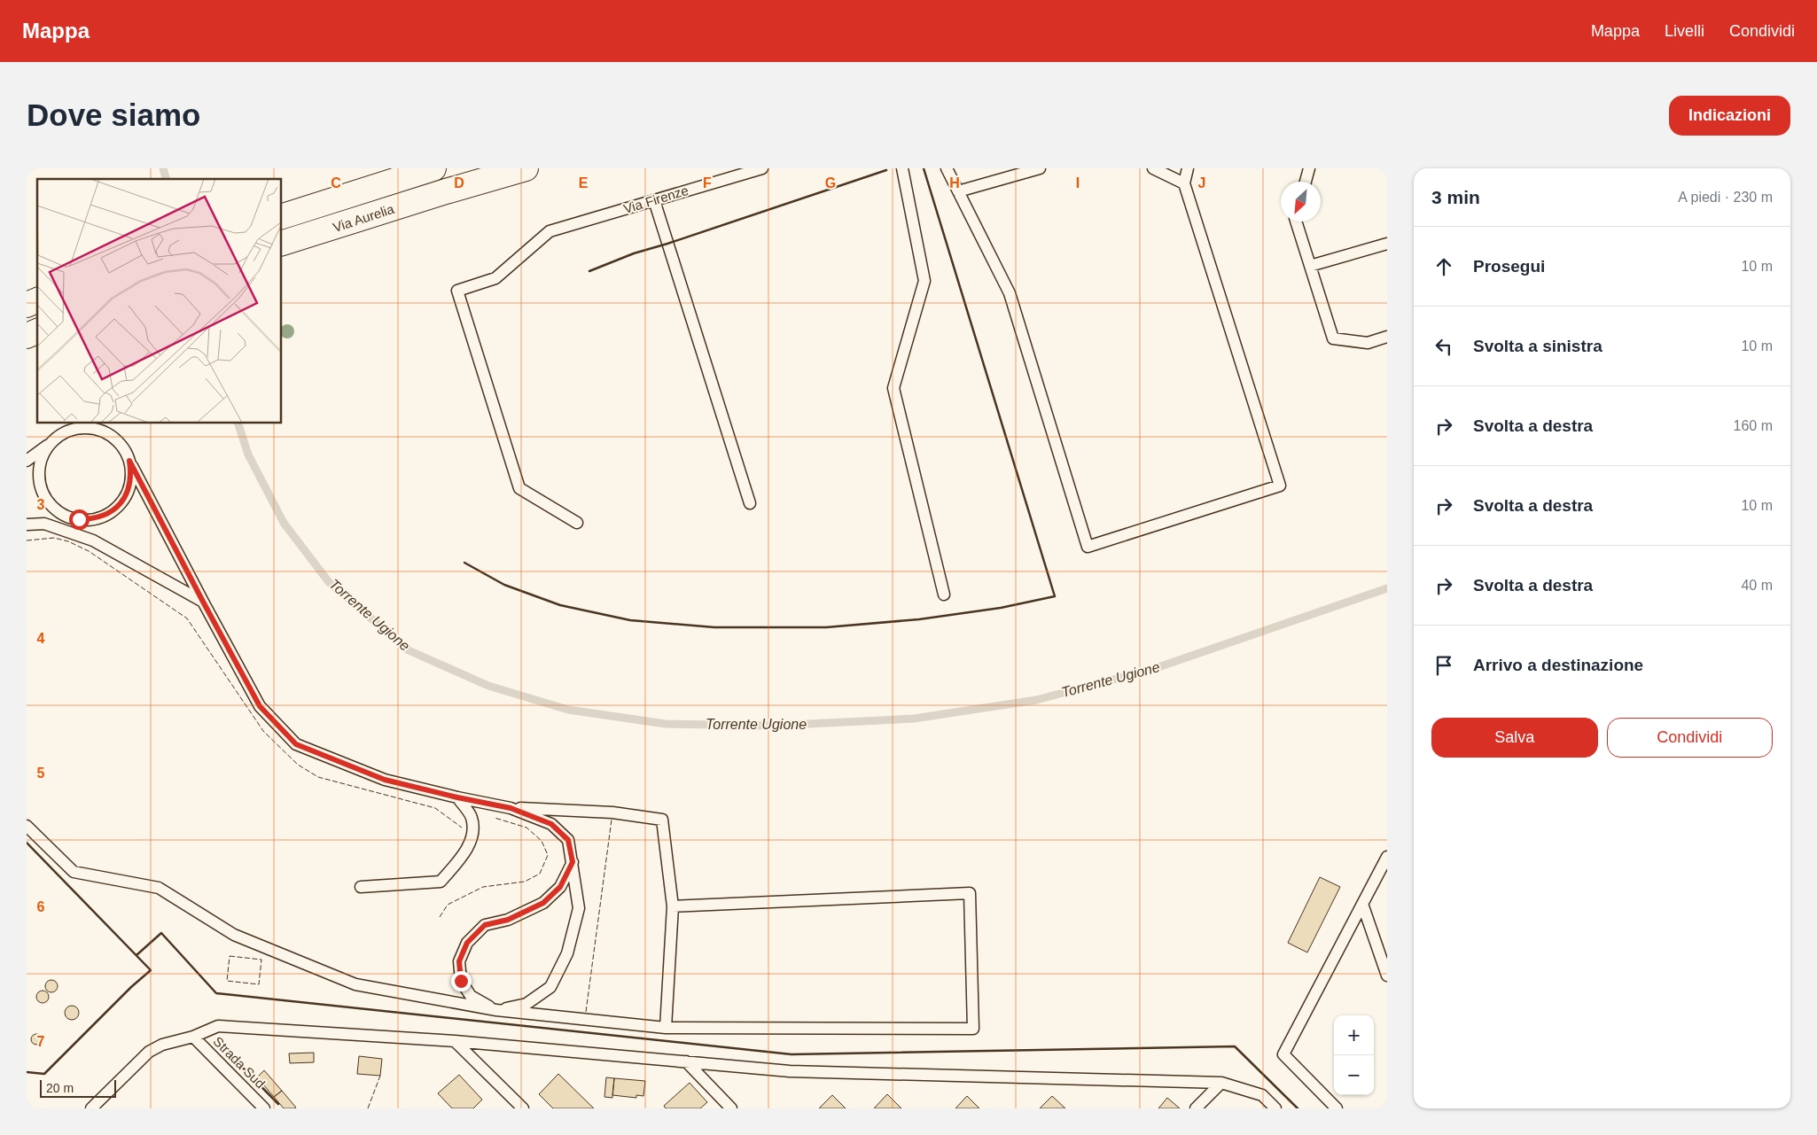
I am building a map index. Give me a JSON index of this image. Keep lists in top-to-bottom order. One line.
{"streets":{"main road":["Via Aurelia"],"lane":["Via Firenze","Strada Sud"]},"water":["Torrente Ugione"],"scale_bar":"20 m","north":"bottom left","page":{"header":"Mappa","nav":["Mappa","Livelli","Condividi"],"buttons":["Indicazioni",["Salva","Condividi"]],"title":"Dove siamo","heading":["3 min","A piedi · 230 m"],"list":[["Prosegui","10 m"],["Svolta a sinistra","10 m"],["Svolta a destra","160 m"],["Svolta a destra","10 m"],["Svolta a destra","40 m"],"Arrivo a destinazione"],"map_buttons":["+","−"],"scale":"20 m"},"grid":{"columns":["C","D","E","F","G","H","I","J"],"rows":["3","4","5","6","7"]}}
